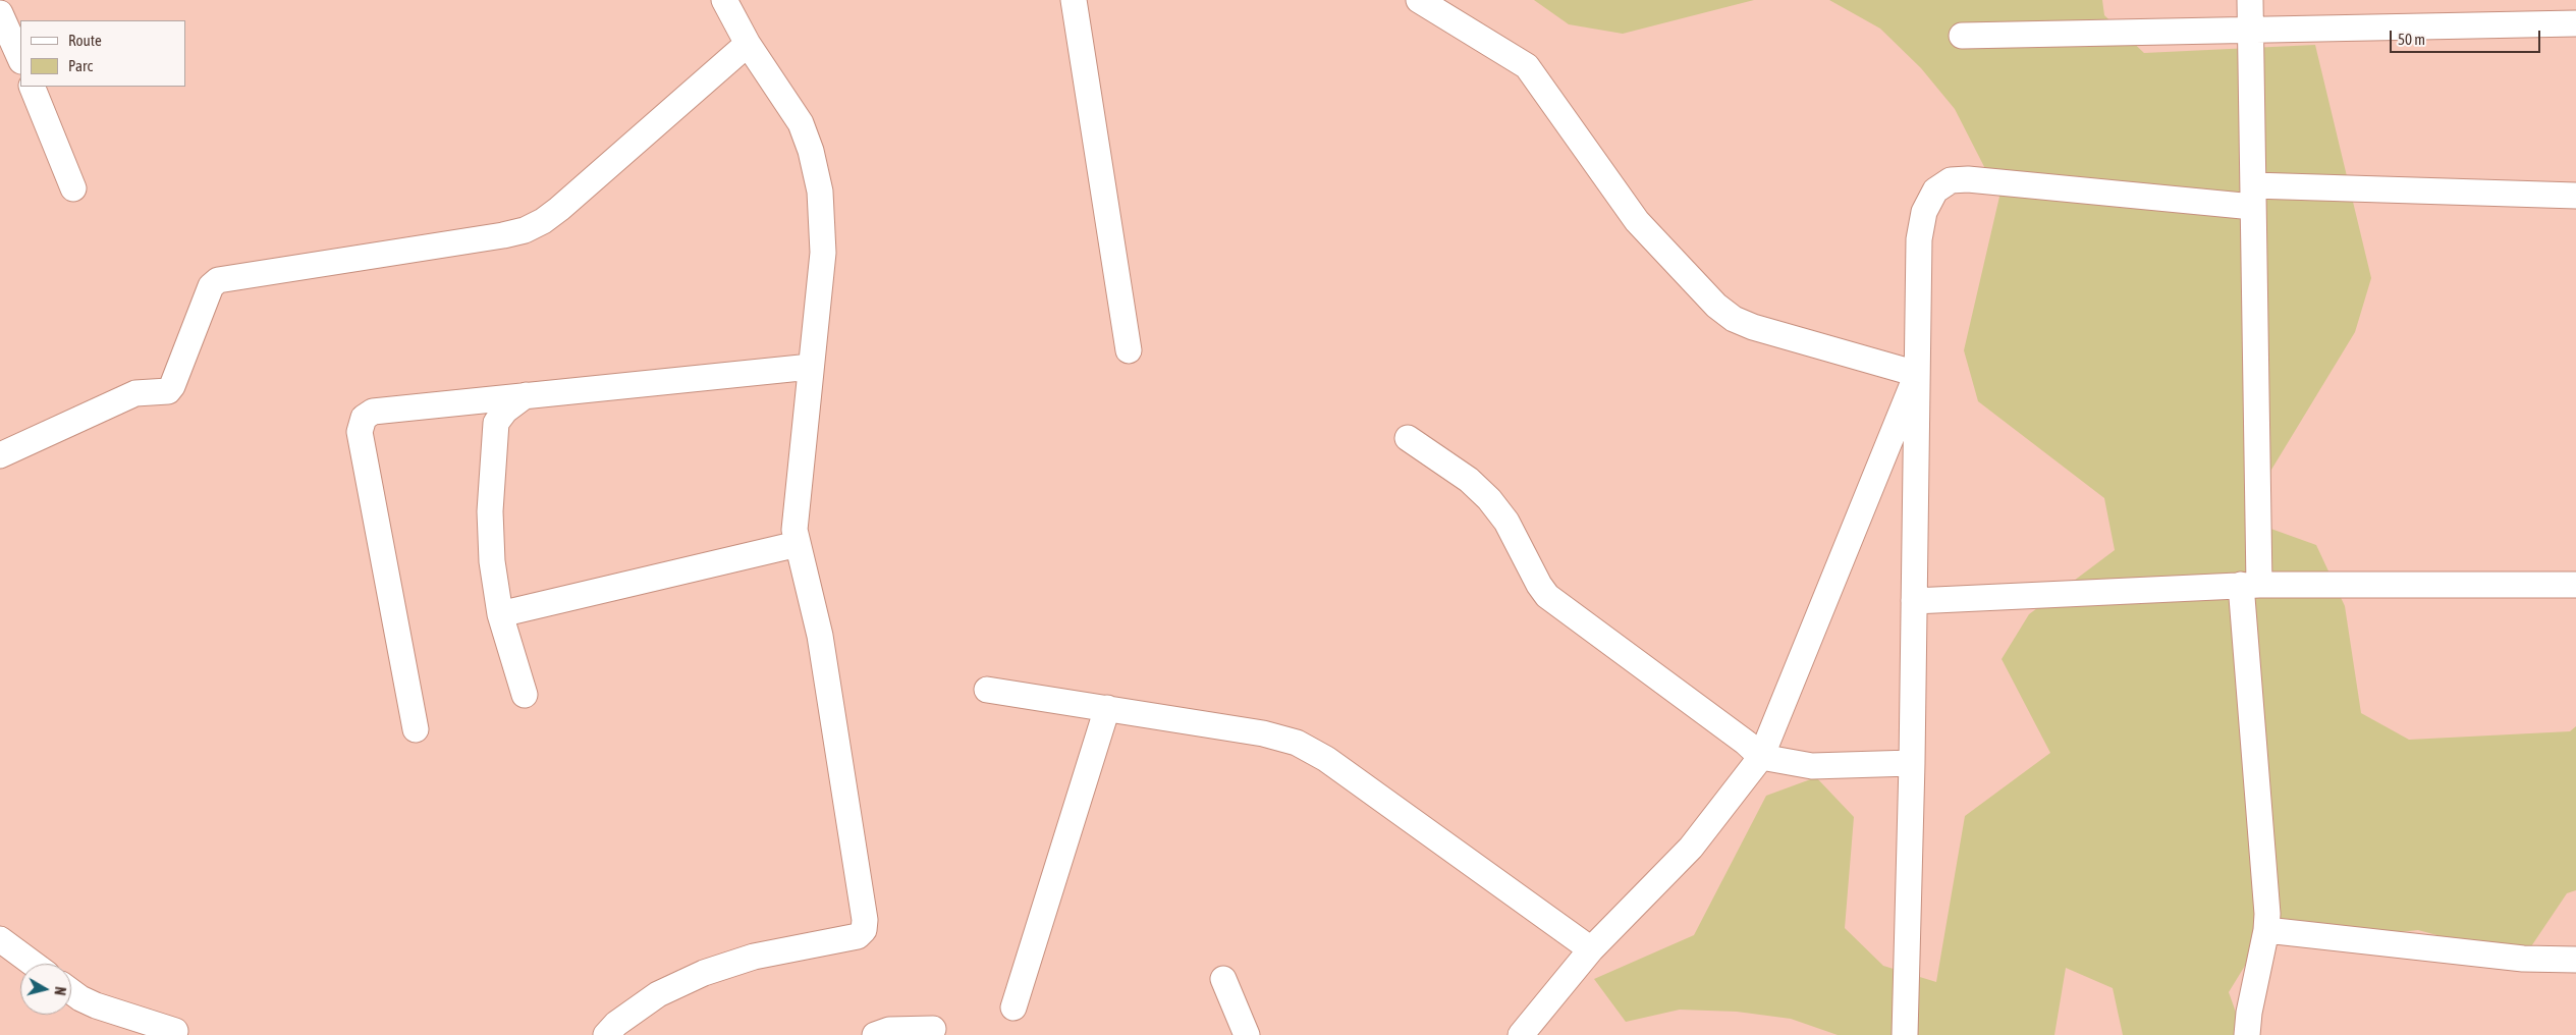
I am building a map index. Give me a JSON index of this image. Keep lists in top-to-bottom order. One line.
{"legend":["Route","Parc"],"scale_bar":"50 m","north":"right"}
